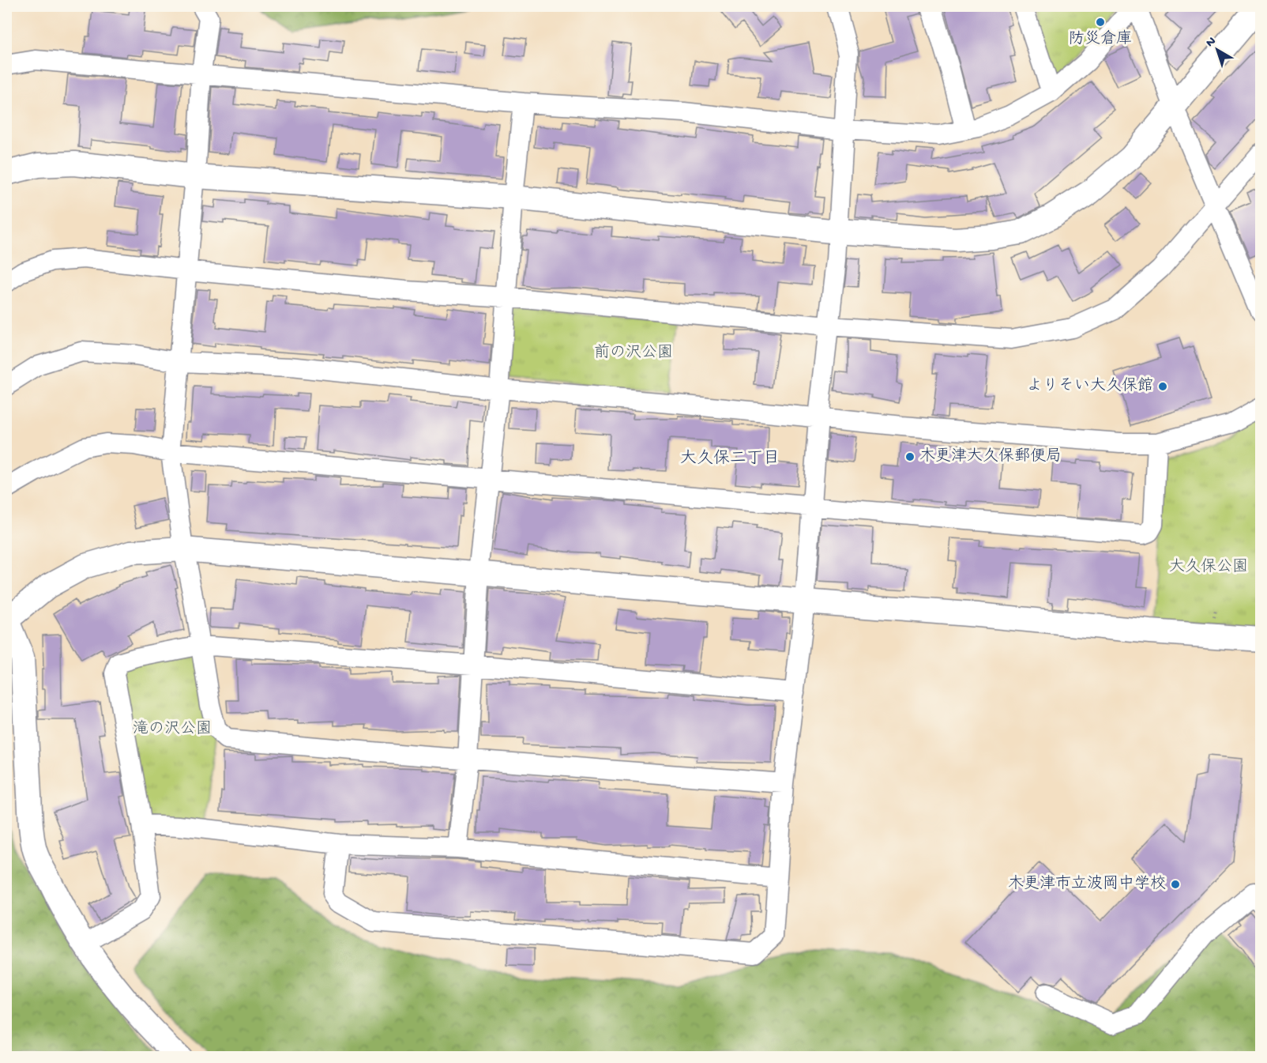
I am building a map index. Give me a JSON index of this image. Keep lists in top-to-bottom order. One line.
{"districts":["大久保二丁目"],"parks":["前の沢公園","大久保公園","滝の沢公園"],"places":["防災倉庫","よりそい大久保館","木更津大久保郵便局","木更津市立波岡中学校"],"north":"top left"}
